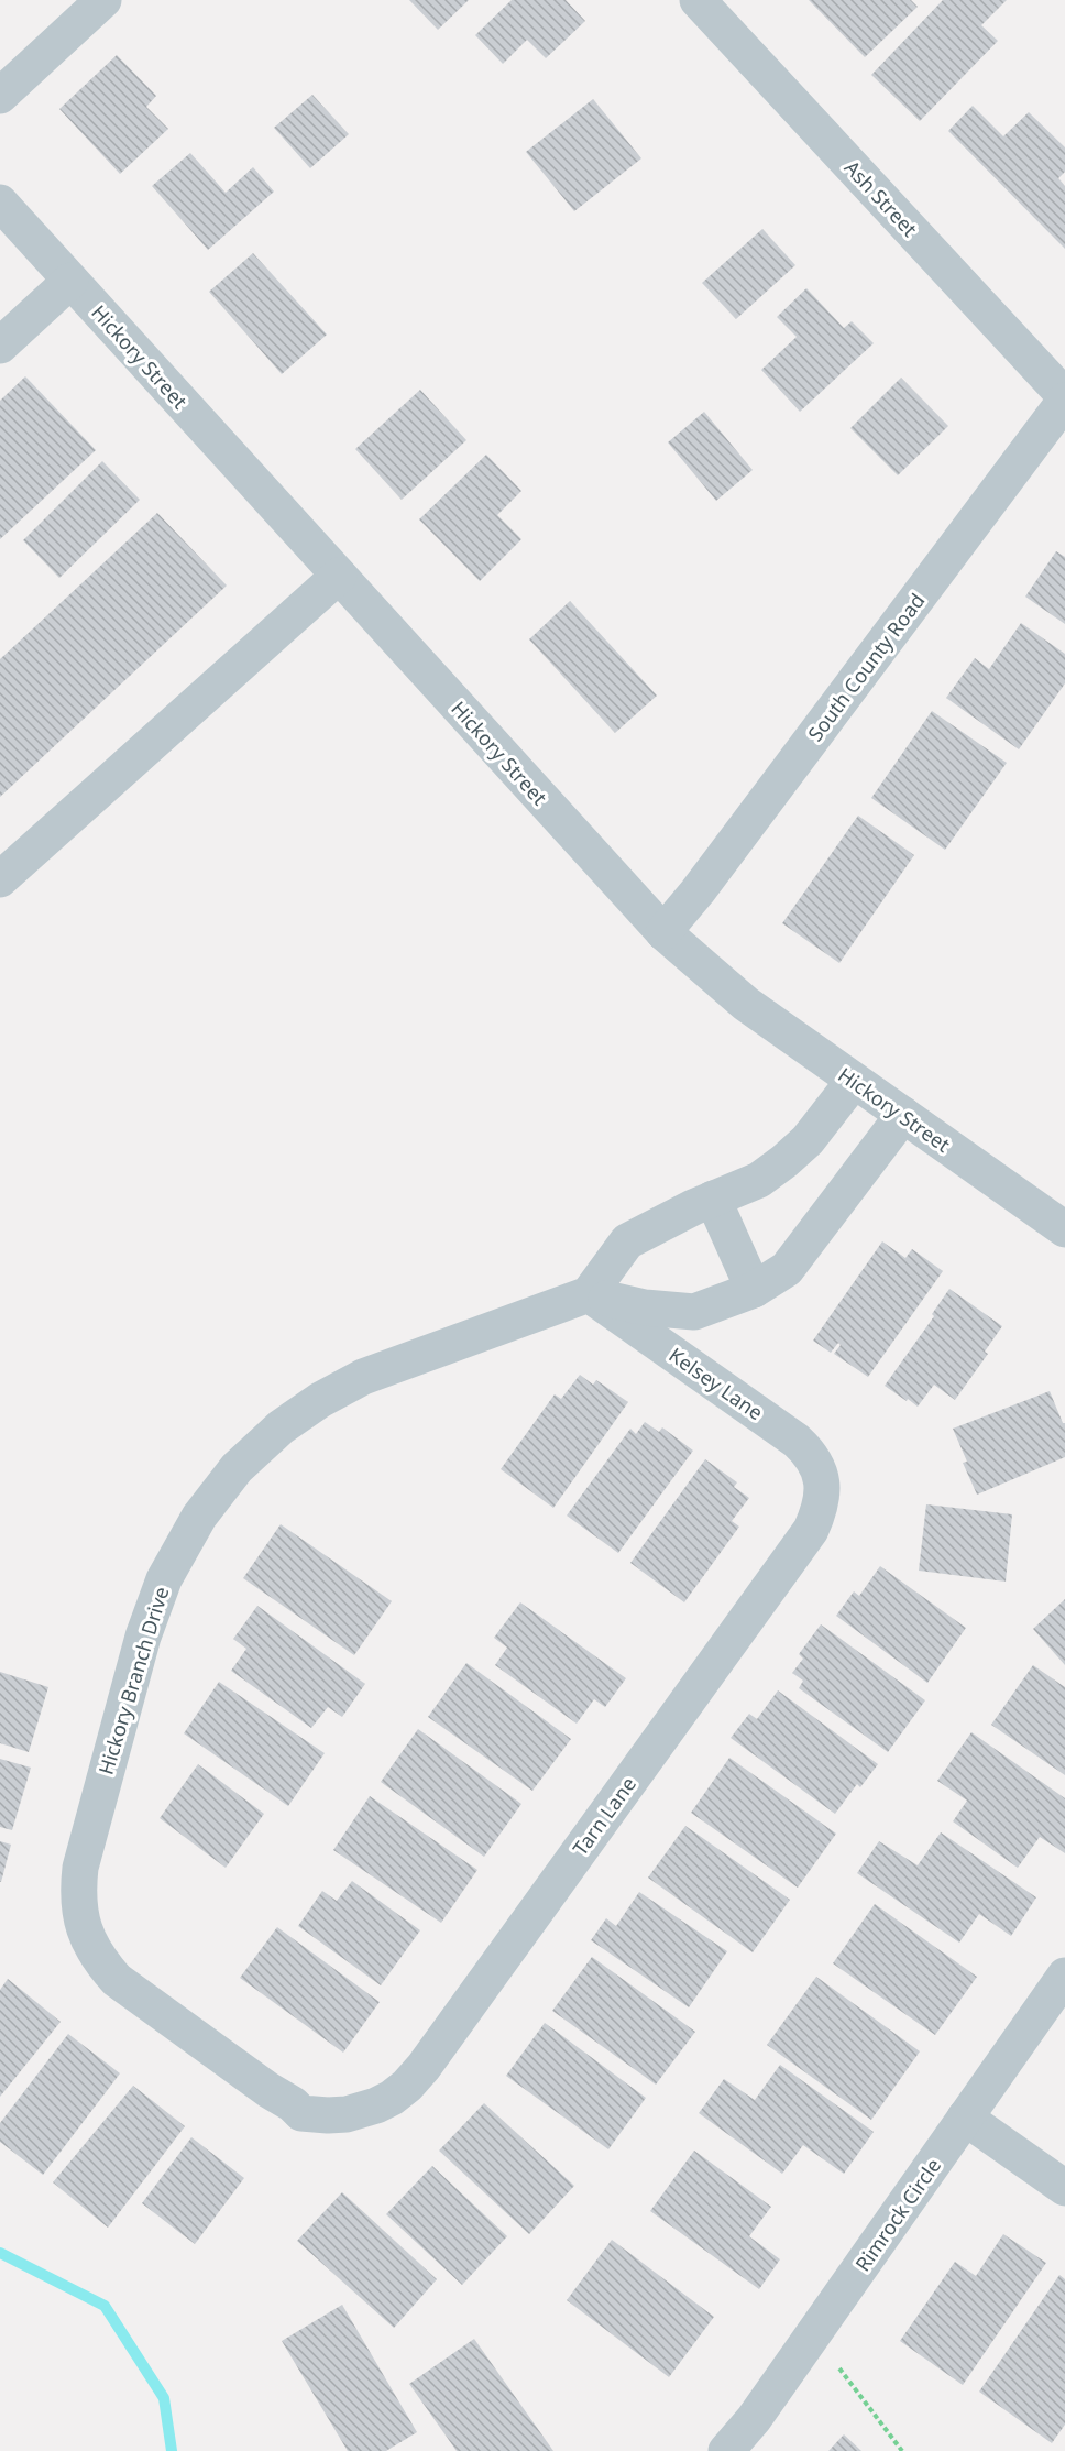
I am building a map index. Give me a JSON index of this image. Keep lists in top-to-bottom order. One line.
{"streets":{"street":["Ash Street","Hickory Street","South County Road","Kelsey Lane","Hickory Branch Drive","Tarn Lane","Rimrock Circle"]},"crossings":[["Ash Street","South County Road"],["Hickory Street","South County Road"],["Kelsey Lane","Hickory Branch Drive"],["Kelsey Lane","Tarn Lane"],["Hickory Branch Drive","Tarn Lane"]]}
